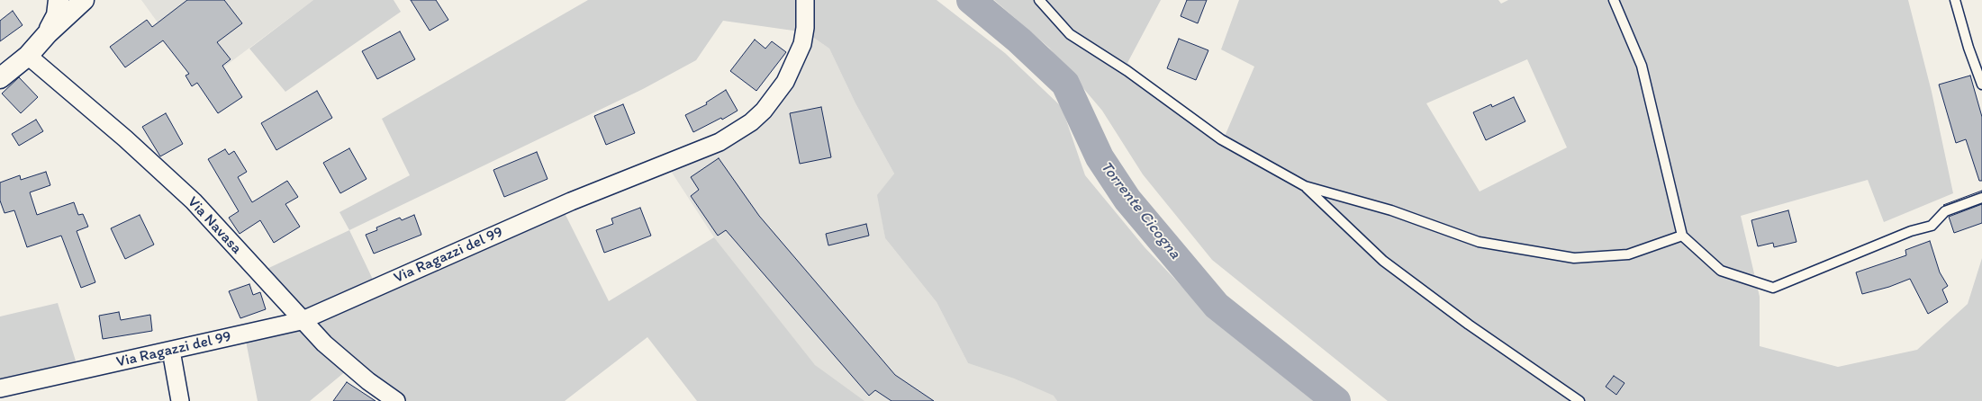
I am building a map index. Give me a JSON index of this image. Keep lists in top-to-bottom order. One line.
{"streets":{"street":["Via Navasa","Via Ragazzi del 99"]},"crossings":[["Via Navasa","Via Ragazzi del 99"]],"water":["Torrente Cicogna"]}
